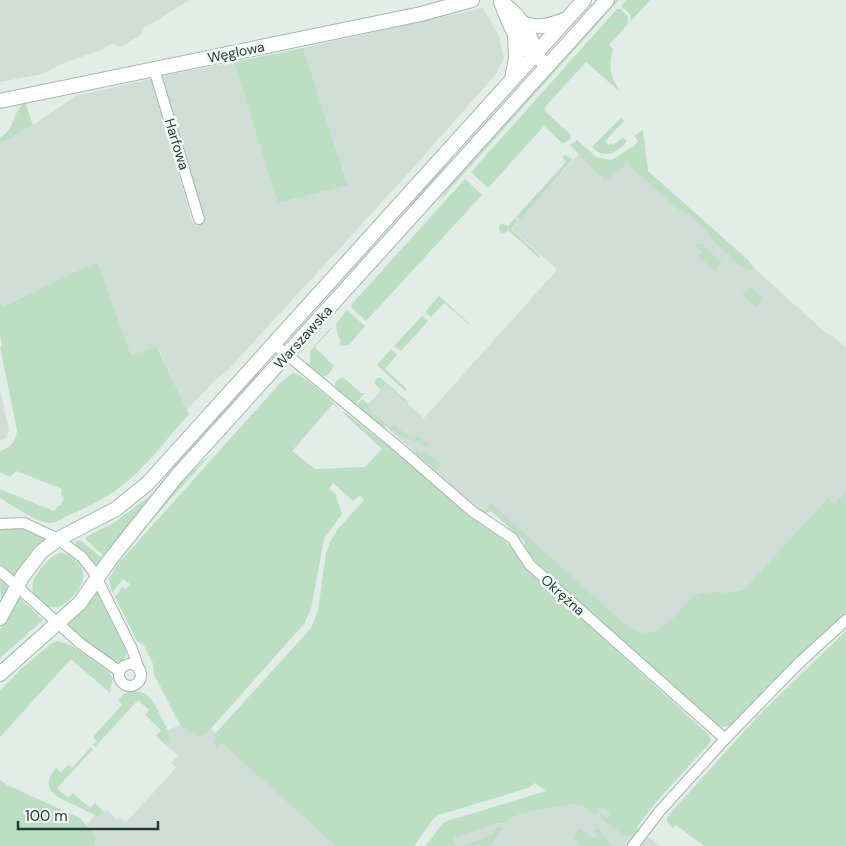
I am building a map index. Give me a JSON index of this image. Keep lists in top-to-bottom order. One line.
{"streets":{"main road":["Węglowa","Warszawska"],"street":["Harfowa","Okrężna"]},"crossings":[["Węglowa","Harfowa"],["Warszawska","Okrężna"]],"scale_bar":"100 m"}
